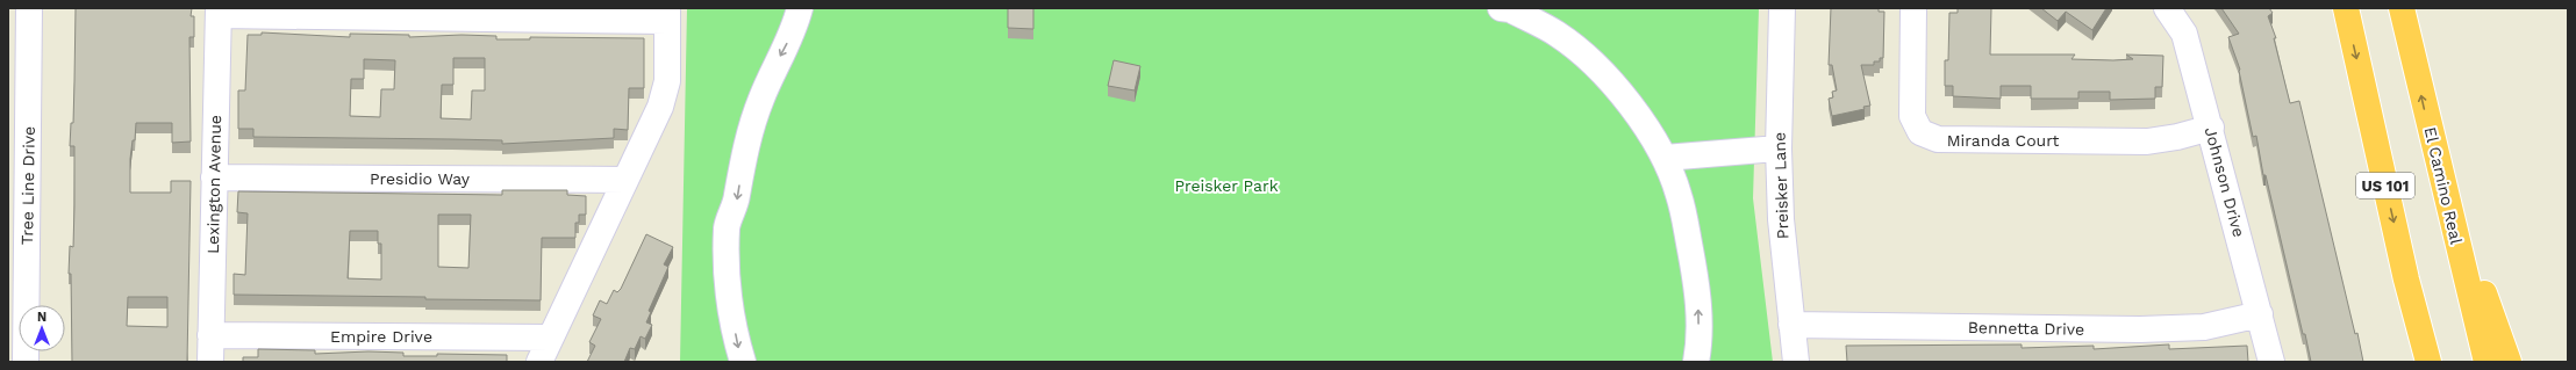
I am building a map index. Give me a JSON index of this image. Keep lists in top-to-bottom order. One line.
{"streets":{"highway":["US 101","El Camino Real"],"street":["Miranda Court","Presidio Way","Johnson Drive","Lexington Avenue","Tree Line Drive","Preisker Lane","Bennetta Drive","Empire Drive"]},"crossings":[["Miranda Court","Johnson Drive"],["Presidio Way","Lexington Avenue"],["Johnson Drive","Bennetta Drive"],["Lexington Avenue","Empire Drive"],["Preisker Lane","Bennetta Drive"]],"parks":["Preisker Park"],"north":"top"}
